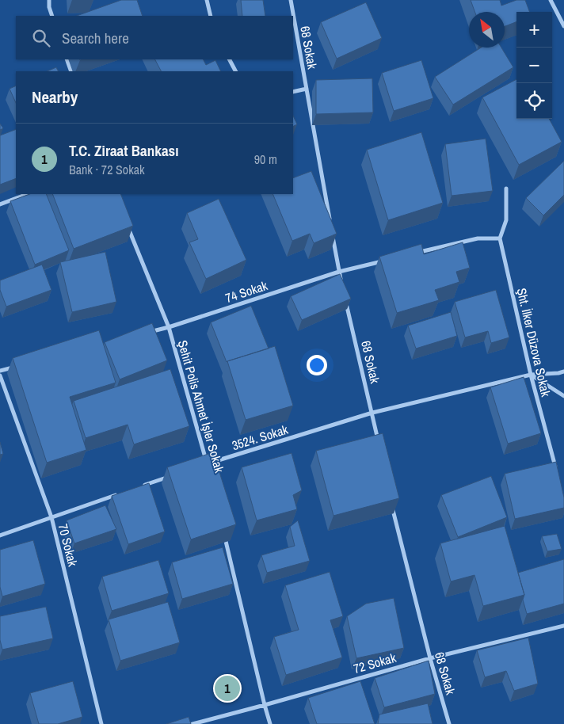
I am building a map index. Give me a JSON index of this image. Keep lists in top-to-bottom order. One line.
{"streets":{"street":["68 Sokak","74 Sokak","Şht. İlker Düzova Sokak","Şehit Polis Ahmet İşler Sokak","3524. Sokak","70 Sokak","72 Sokak"]},"crossings":[["68 Sokak","3524. Sokak"],["68 Sokak","72 Sokak"],["74 Sokak","Şehit Polis Ahmet İşler Sokak"],["Şht. İlker Düzova Sokak","3524. Sokak"],["Şehit Polis Ahmet İşler Sokak","3524. Sokak"]],"north":"top left","page":{"map_buttons":["+","−"],"search":"Search here","heading":"Nearby","list":[{"mark":"1","name":"T.C. Ziraat Bankası","note":"Bank · 72 Sokak","value":"90 m"}],"pins":"1"}}
